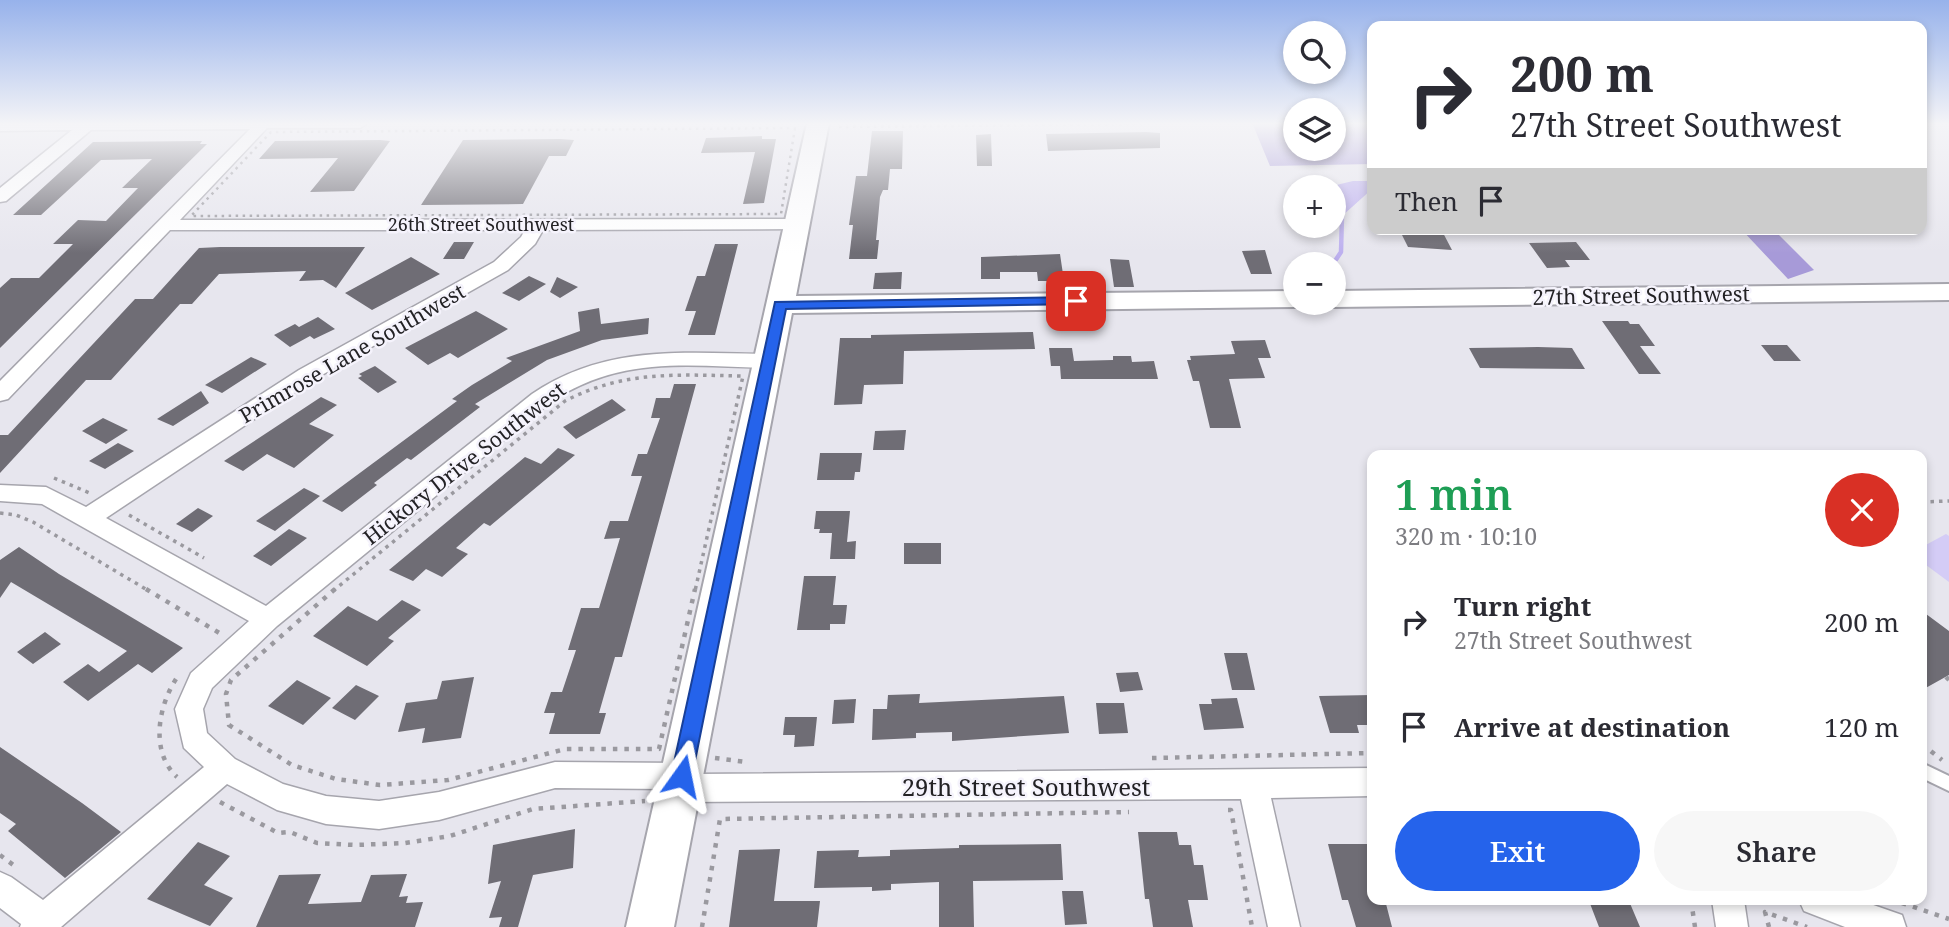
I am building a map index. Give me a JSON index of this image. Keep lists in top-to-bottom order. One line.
{"streets":{"street":["26th Street Southwest","27th Street Southwest","Primrose Lane Southwest","Hickory Drive Southwest","29th Street Southwest"]},"crossings":[["26th Street Southwest","Primrose Lane Southwest"],["Hickory Drive Southwest","29th Street Southwest"]],"page":{"map_buttons":["+","−"],"turn":["200 m","27th Street Southwest"],"then":"Then","heading":["1 min","320 m · 10:10"],"list":[{"name":"Turn right","note":"27th Street Southwest","value":"200 m"},{"name":"Arrive at destination","value":"120 m"}],"buttons":["Exit","Share"]}}
